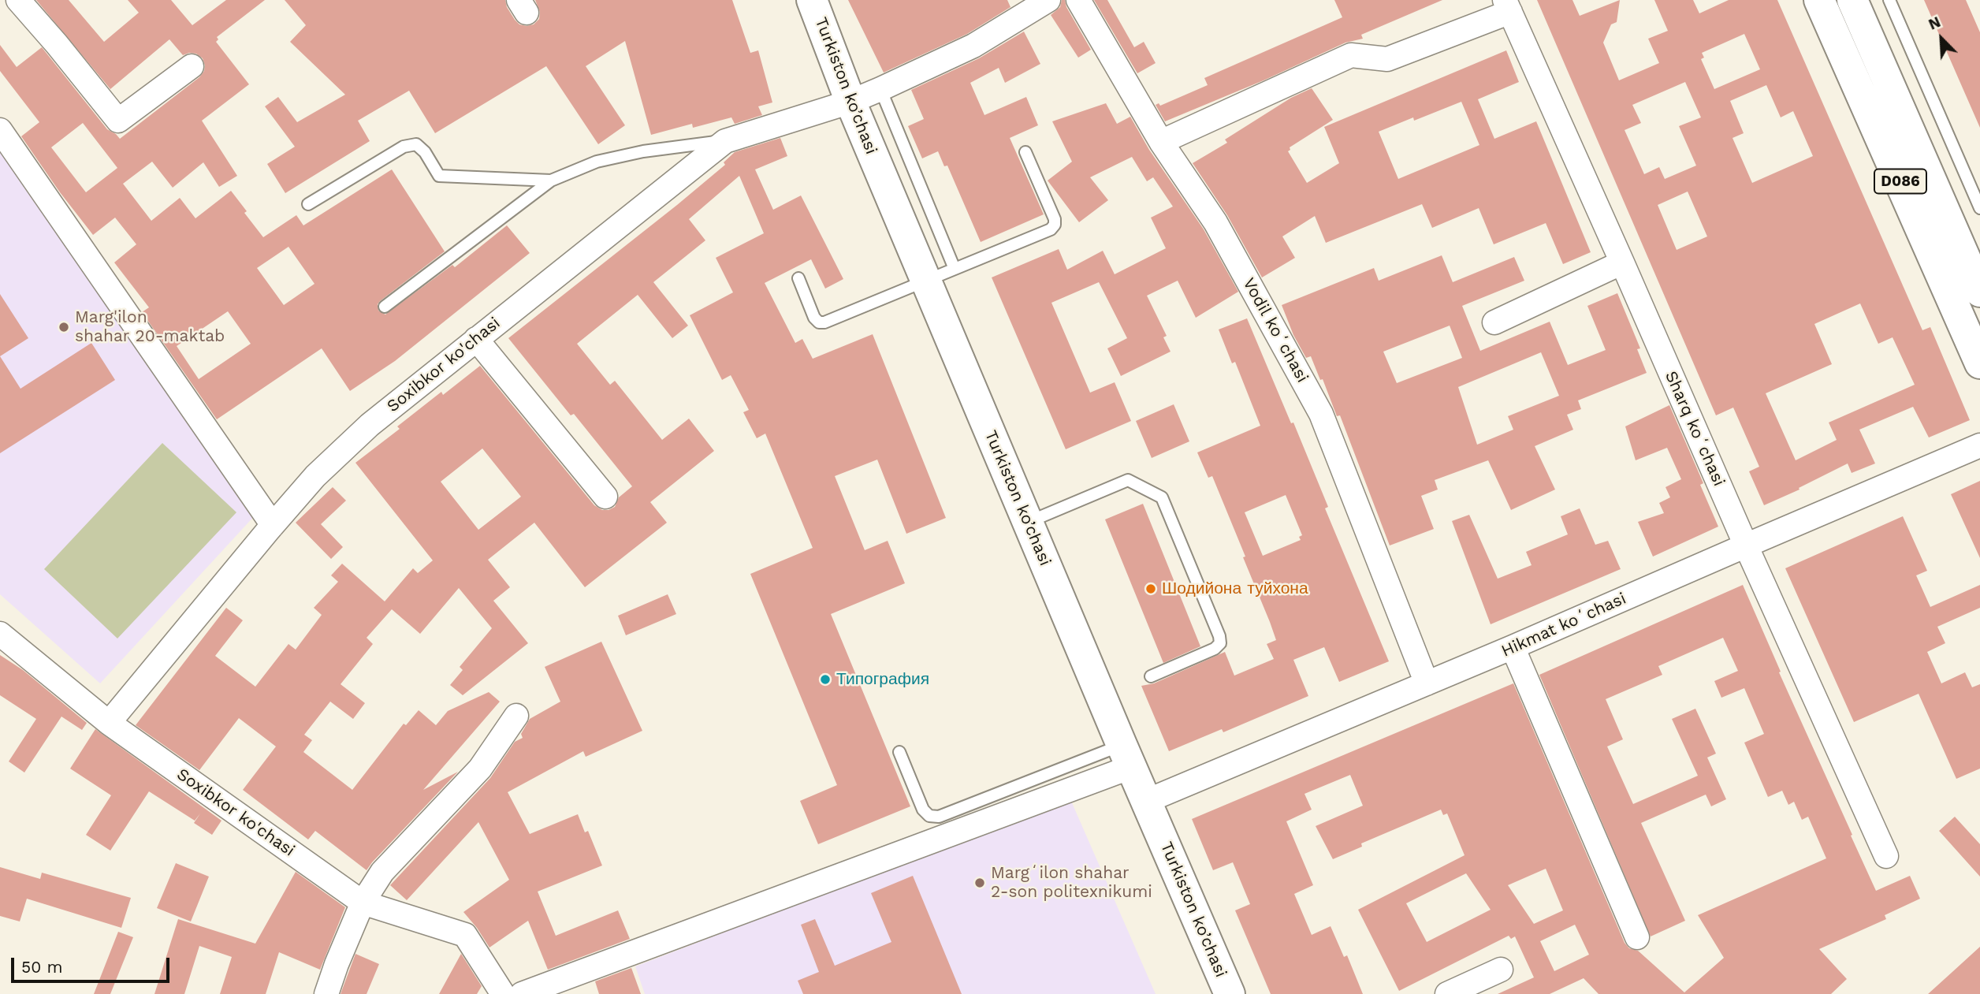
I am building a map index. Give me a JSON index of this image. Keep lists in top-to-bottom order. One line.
{"streets":{"main road":["Turkiston ko’chasi","D086"],"street":["Vodil koʻchasi","Soxibkor ko'chasi","Sharq koʻchasi","Hikmat koʻchasi"]},"crossings":[["Turkiston ko’chasi","Soxibkor ko'chasi"],["Turkiston ko’chasi","Hikmat koʻchasi"],["Vodil koʻchasi","Hikmat koʻchasi"],["Sharq koʻchasi","Hikmat koʻchasi"]],"places":["Marg'ilon shahar 20-maktab","Шодийона туйхона","Типография","Margʻilon shahar 2-son politexnikumi"],"scale_bar":"50 m","north":"top left"}
